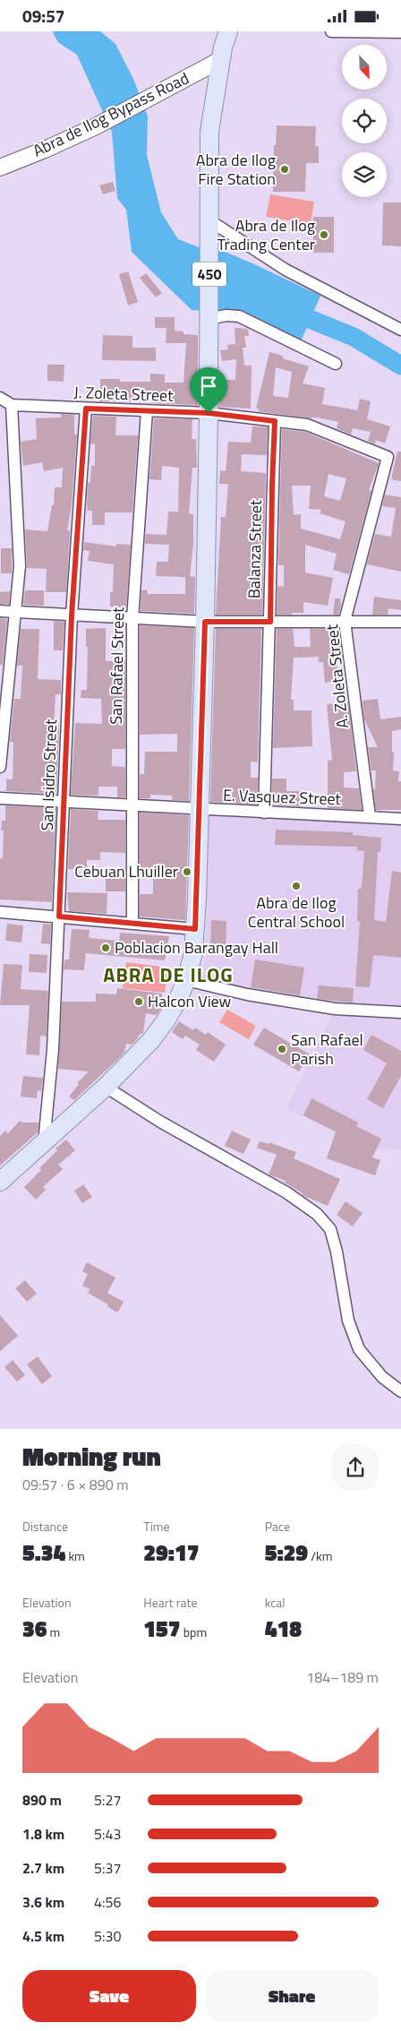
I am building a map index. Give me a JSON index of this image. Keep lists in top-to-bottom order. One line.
{"streets":{"main road":["Abra de Ilog Bypass Road","450"],"street":["J. Zoleta Street","Balanza Street","San Rafael Street","A. Zoleta Street","San Isidro Street","E. Vasquez Street"]},"crossings":[["Abra de Ilog Bypass Road","450"],["450","J. Zoleta Street"],["450","San Isidro Street"],["450","E. Vasquez Street"],["J. Zoleta Street","Balanza Street"],["J. Zoleta Street","San Rafael Street"],["J. Zoleta Street","A. Zoleta Street"],["J. Zoleta Street","San Isidro Street"],["Balanza Street","E. Vasquez Street"],["San Rafael Street","E. Vasquez Street"],["A. Zoleta Street","E. Vasquez Street"],["San Isidro Street","E. Vasquez Street"]],"districts":["ABRA DE ILOG"],"places":["Abra de Ilog Fire Station","Abra de Ilog Trading Center","Cebuan Lhuiller","Abra de Ilog Central School","Poblacion Barangay Hall","Halcon View","San Rafael Parish"],"north":"bottom right","page":{"status":"09:57","heading":["Morning run","09:57 · 6 × 890 m"],"stats":[["Distance","5.34 km"],["Time","29:17"],["Pace","5:29 /km"],["Elevation","36 m"],["Heart rate","157 bpm"],["kcal","418"]],"chart":["Elevation","184–189 m"],"list":[{"name":"890 m","note":"5:27"},{"name":"1.8 km","note":"5:43"},{"name":"2.7 km","note":"5:37"},{"name":"3.6 km","note":"4:56"},{"name":"4.5 km","note":"5:30"}],"buttons":["Save","Share"]}}
